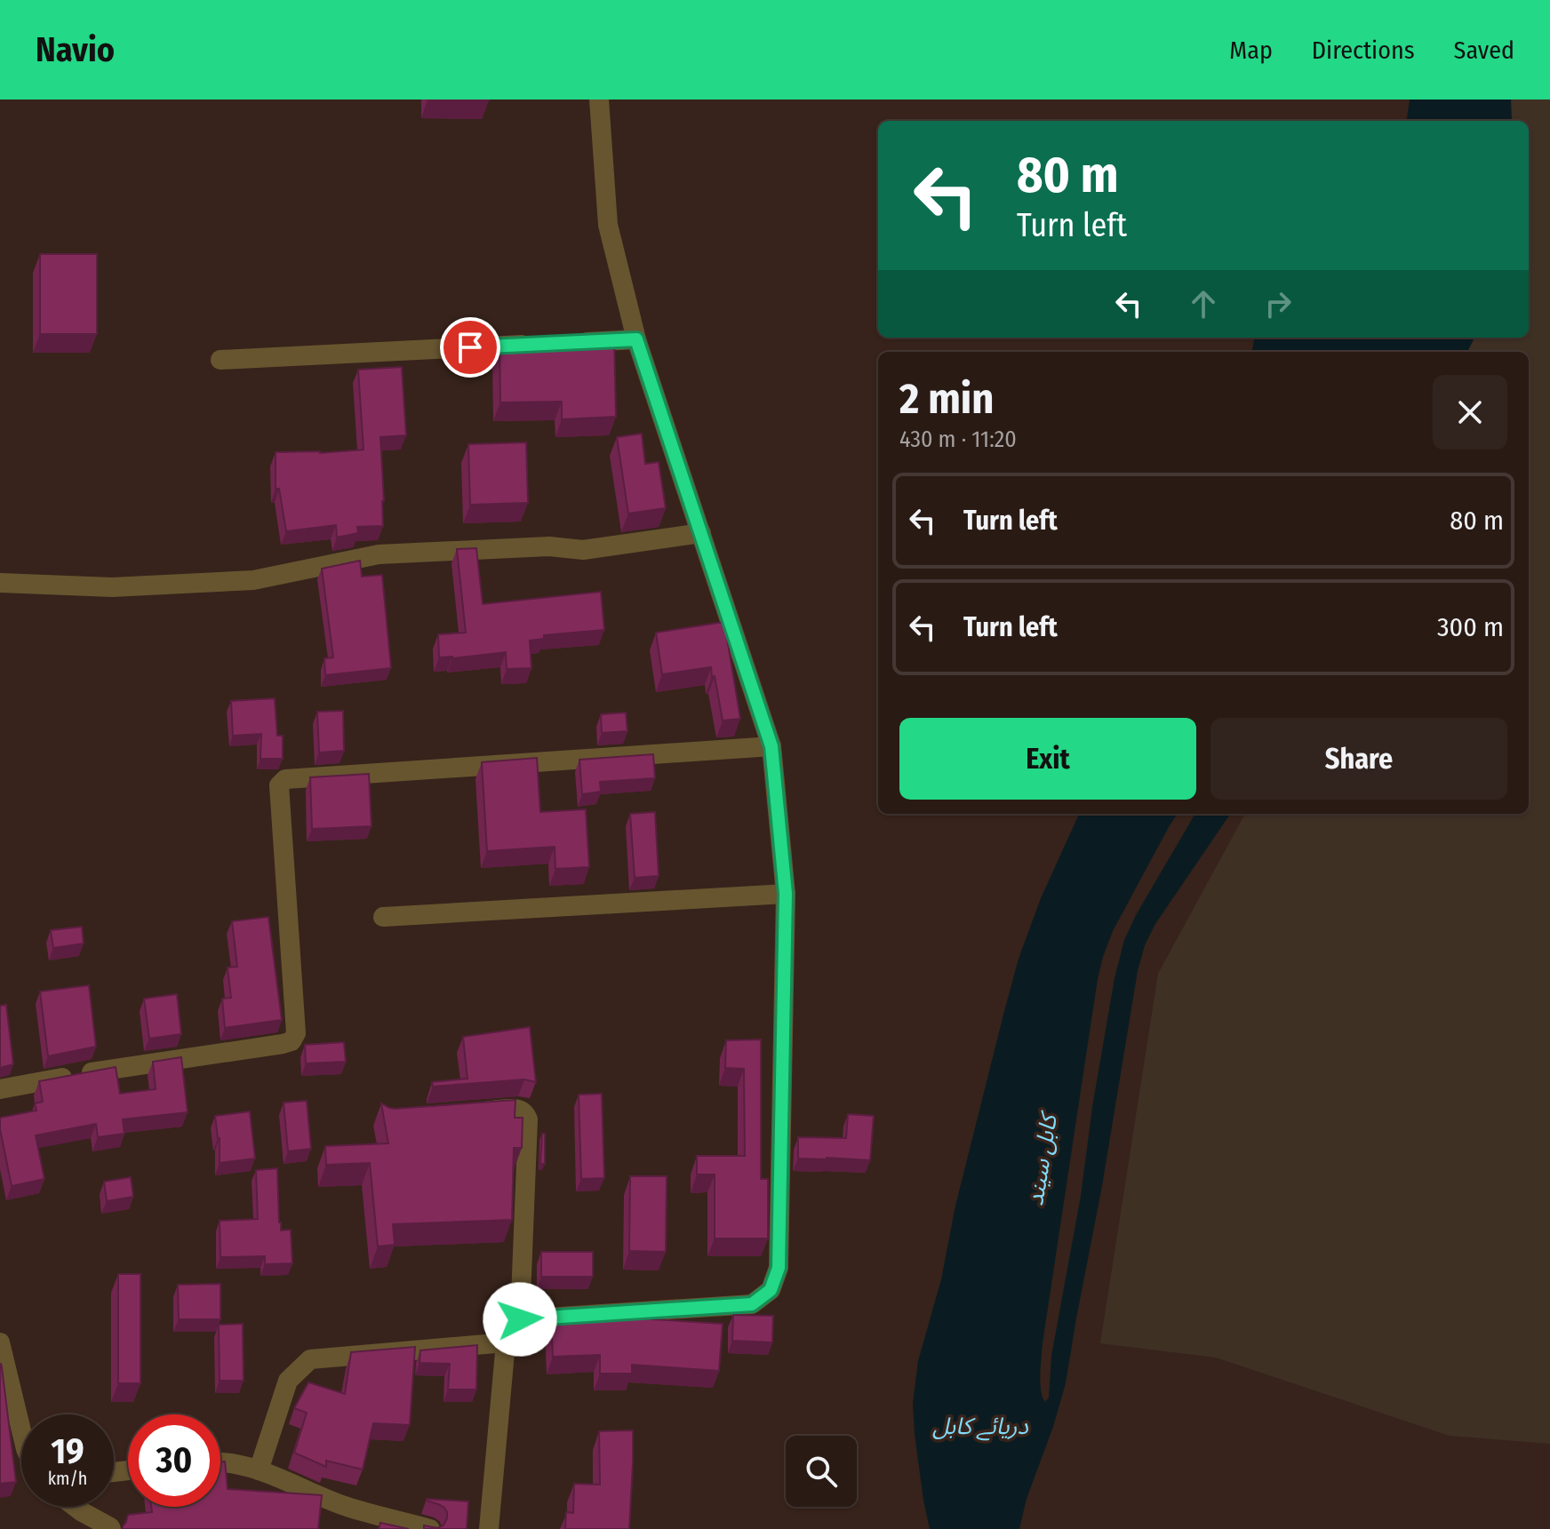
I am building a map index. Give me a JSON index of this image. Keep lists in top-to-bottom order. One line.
{"water":["کابل سيند","دریائے کابل"],"page":{"header":"Navio","nav":["Map","Directions","Saved"],"turn":["80 m","Turn left"],"heading":["2 min","430 m · 11:20"],"list":[{"name":"Turn left","value":"80 m"},{"name":"Turn left","value":"300 m"}],"buttons":["Exit","Share"],"speed":"19 km/h","limit":"30"}}
